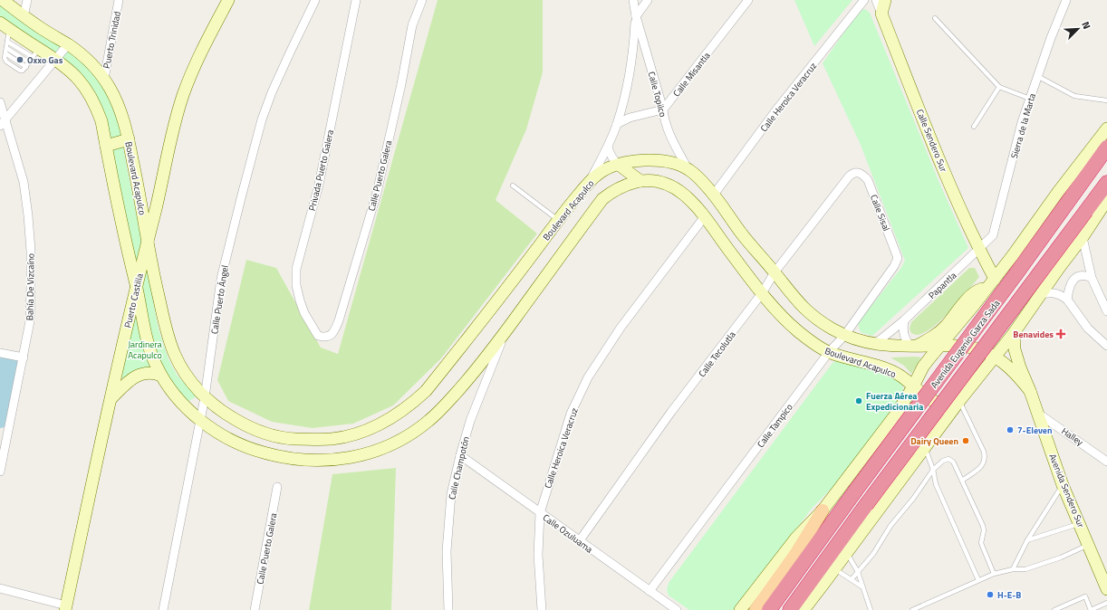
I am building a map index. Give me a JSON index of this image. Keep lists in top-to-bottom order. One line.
{"streets":{"highway":["Avenida Eugenio Garza Sada"],"main road":["Calle Sendero Sur","Boulevard Acapulco","Puerto Castilla","Avenida Sendero Sur"],"street":["Puerto Trinidad","Calle Misantla","Calle Topilco","Calle Heroica Veracruz","Sierra de la Marta","Privada Puerto Galera","Calle Puerto Galera","Calle Sisal","Papantla","Bahía De Vizcaíno","Calle Puerto Ángel","Calle Tecolutla","Calle Tampico","Halley","Calle Champotón","Calle Ozuluama"]},"crossings":[["Puerto Trinidad","Boulevard Acapulco"],["Calle Misantla","Calle Topilco"],["Calle Topilco","Boulevard Acapulco"],["Calle Heroica Veracruz","Boulevard Acapulco"],["Calle Heroica Veracruz","Calle Ozuluama"],["Sierra de la Marta","Calle Sendero Sur"],["Sierra de la Marta","Papantla"],["Calle Sendero Sur","Papantla"],["Privada Puerto Galera","Calle Puerto Galera"],["Boulevard Acapulco","Papantla"],["Boulevard Acapulco","Calle Puerto Ángel"],["Boulevard Acapulco","Puerto Castilla"],["Boulevard Acapulco","Calle Tecolutla"],["Boulevard Acapulco","Calle Tampico"],["Boulevard Acapulco","Calle Champotón"],["Boulevard Acapulco","Avenida Sendero Sur"],["Calle Sisal","Calle Tecolutla"],["Calle Sisal","Calle Tampico"],["Calle Tecolutla","Calle Ozuluama"],["Calle Tampico","Calle Ozuluama"],["Halley","Avenida Sendero Sur"],["Calle Champotón","Calle Ozuluama"]],"parks":["Jardinera Acapulco"],"places":{"other":["Oxxo Gas","Fuerza Aérea Expedicionaria","7-Eleven","Dairy Queen","H-E-B"],"health":["Benavides"]},"north":"top right"}
